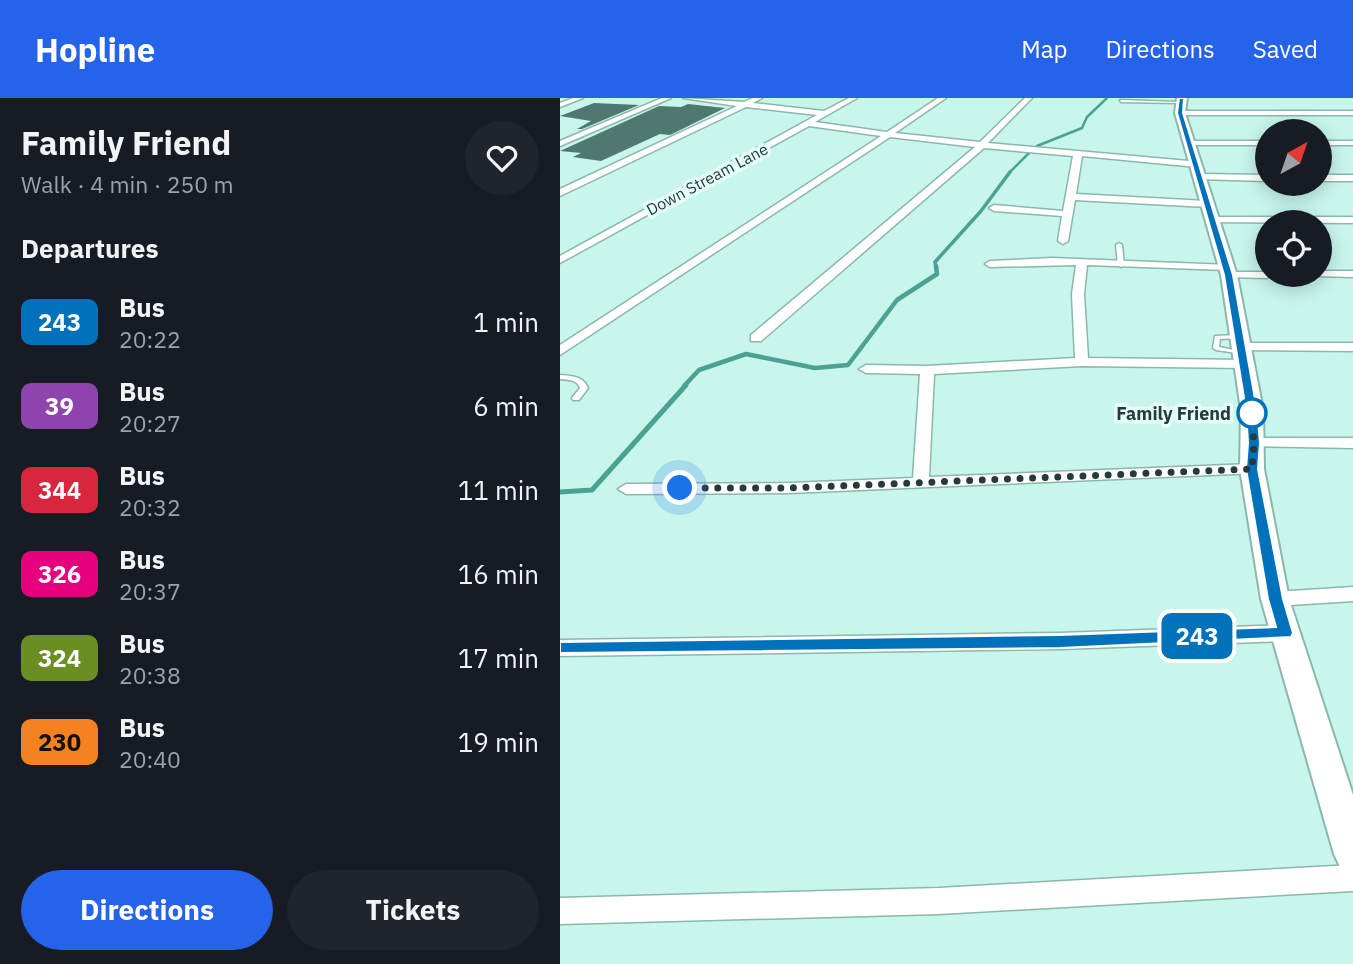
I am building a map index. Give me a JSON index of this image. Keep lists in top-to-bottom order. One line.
{"streets":{"street":["Down Stream Lane"]},"places":["Family Friend"],"lines":["bus line 243"],"north":"top right","page":{"header":"Hopline","nav":["Map","Directions","Saved"],"heading":[["Family Friend","Walk · 4 min · 250 m"],"Departures"],"on_map":"243","list":[{"mark":"243","name":"Bus","note":"20:22","value":"1 min"},{"mark":"39","name":"Bus","note":"20:27","value":"6 min"},{"mark":"344","name":"Bus","note":"20:32","value":"11 min"},{"mark":"326","name":"Bus","note":"20:37","value":"16 min"},{"mark":"324","name":"Bus","note":"20:38","value":"17 min"},{"mark":"230","name":"Bus","note":"20:40","value":"19 min"}],"buttons":["Directions","Tickets"]}}
